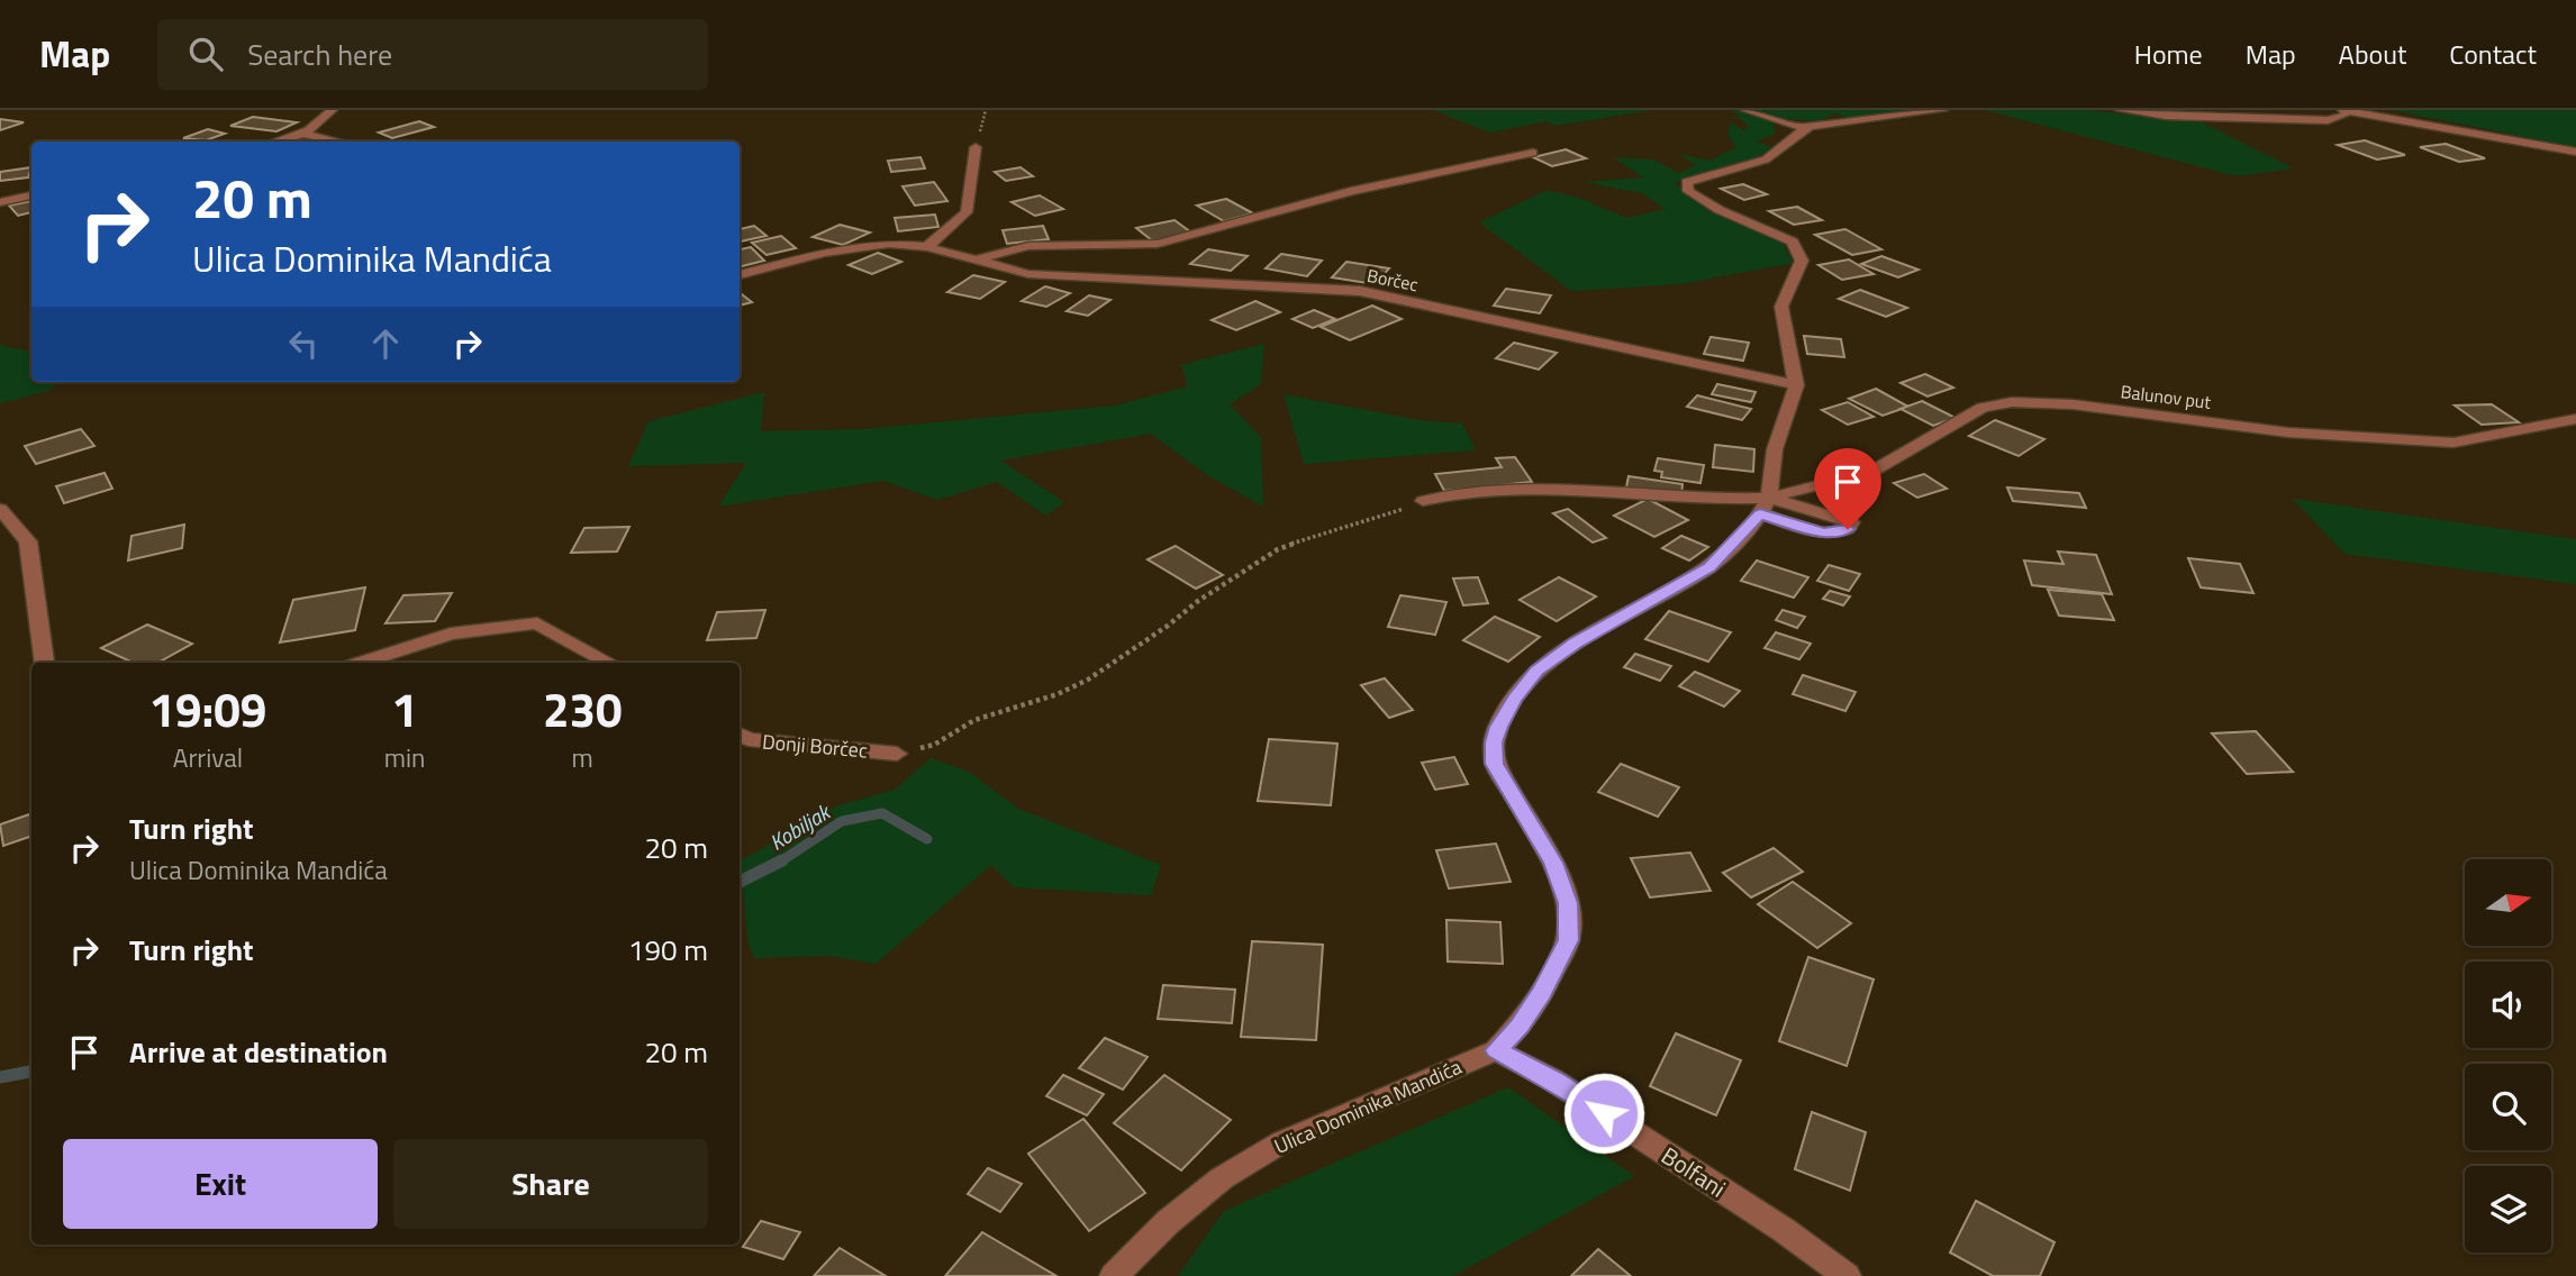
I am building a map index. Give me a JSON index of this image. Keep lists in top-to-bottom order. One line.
{"streets":{"street":["Borčec","Balunov put","Donji Borčec","Ulica Dominika Mandića","Bolfani"]},"crossings":[["Balunov put","Ulica Dominika Mandića"],["Ulica Dominika Mandića","Bolfani"]],"water":["Kobiljak"],"north":"right","page":{"header":"Map","search":"Search here","nav":["Home","Map","About","Contact"],"turn":["20 m","Ulica Dominika Mandića"],"eta":["19:09","Arrival","1","min","230","m"],"list":[{"name":"Turn right","note":"Ulica Dominika Mandića","value":"20 m"},{"name":"Turn right","value":"190 m"},{"name":"Arrive at destination","value":"20 m"}],"buttons":["Exit","Share"]}}
